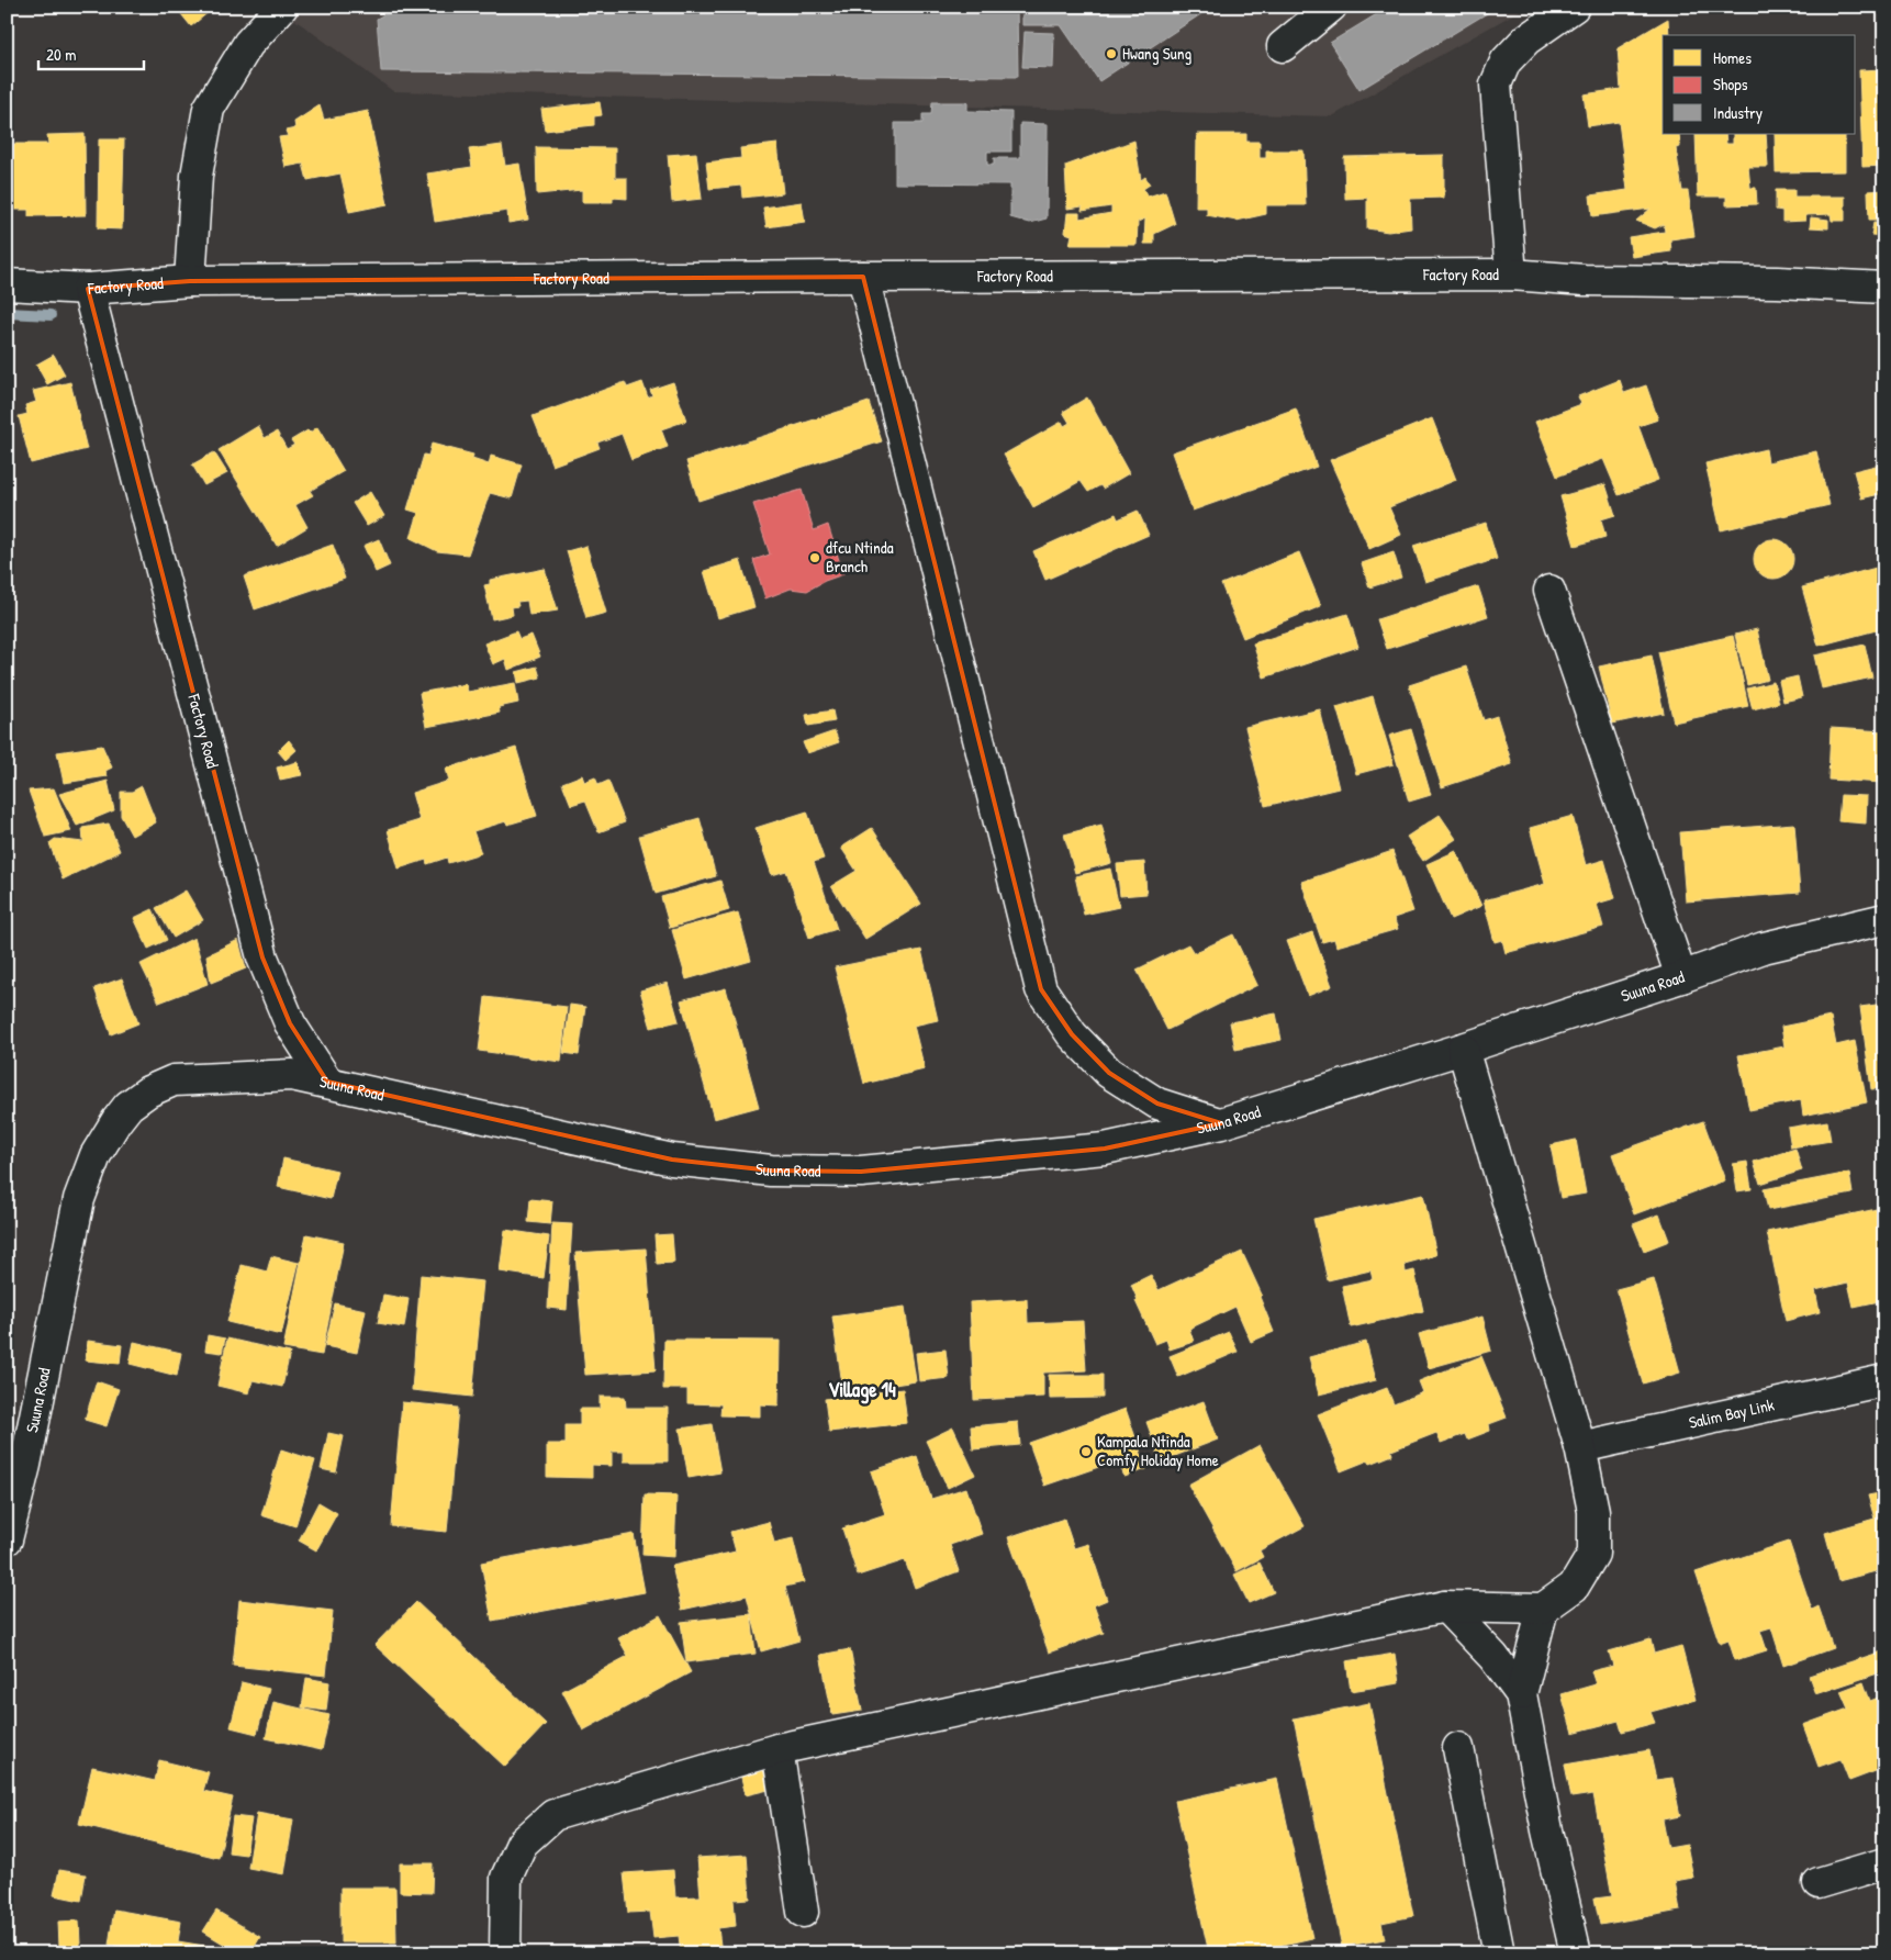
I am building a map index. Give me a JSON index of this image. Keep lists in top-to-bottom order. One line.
{"streets":{"street":["Factory Road","Suuna Road","Salim Bay Link"]},"crossings":[["Factory Road","Suuna Road"]],"districts":["Village 14"],"places":["Hwang Sung","dfcu Ntinda Branch","Kampala Ntinda Comfy Holiday Home"],"legend":["Homes","Shops","Industry"],"scale_bar":"20 m"}
